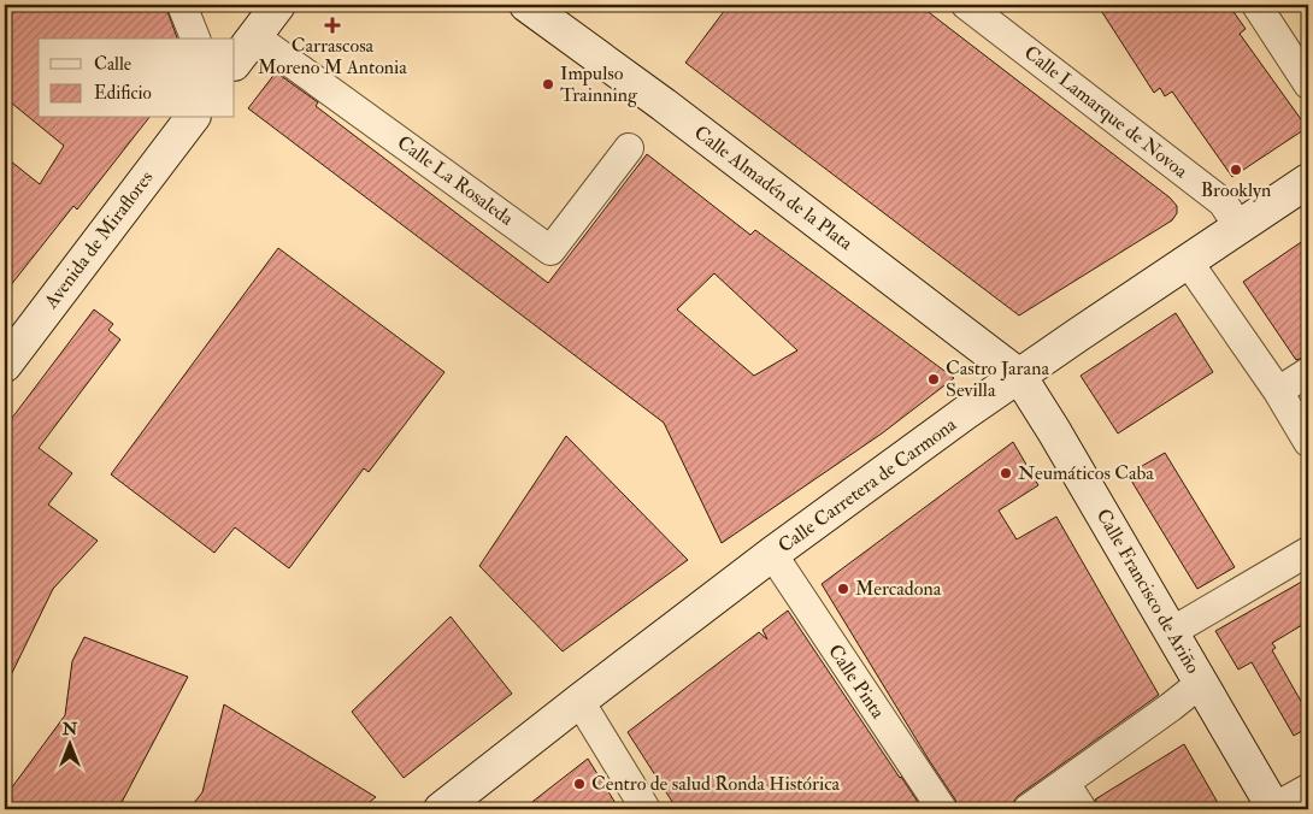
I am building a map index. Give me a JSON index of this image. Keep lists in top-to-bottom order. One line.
{"streets":{"main road":["Calle Almadén de la Plata","Avenida de Miraflores","Calle Carretera de Carmona","Calle Francisco de Ariño"],"street":["Calle Lamarque de Novoa","Calle La Rosaleda","Calle Pinta"]},"crossings":[["Calle Lamarque de Novoa","Calle Carretera de Carmona"],["Calle Almadén de la Plata","Calle Carretera de Carmona"],["Calle Almadén de la Plata","Calle Francisco de Ariño"],["Calle Carretera de Carmona","Calle Francisco de Ariño"],["Calle Carretera de Carmona","Calle Pinta"]],"places":{"health":["Carrascosa Moreno M Antonia"],"other":["Impulso Trainning","Brooklyn","Castro Jarana Sevilla","Neumáticos Caba","Mercadona","Centro de salud Ronda Histórica"]},"legend":["Calle","Edificio"],"north":"top"}
